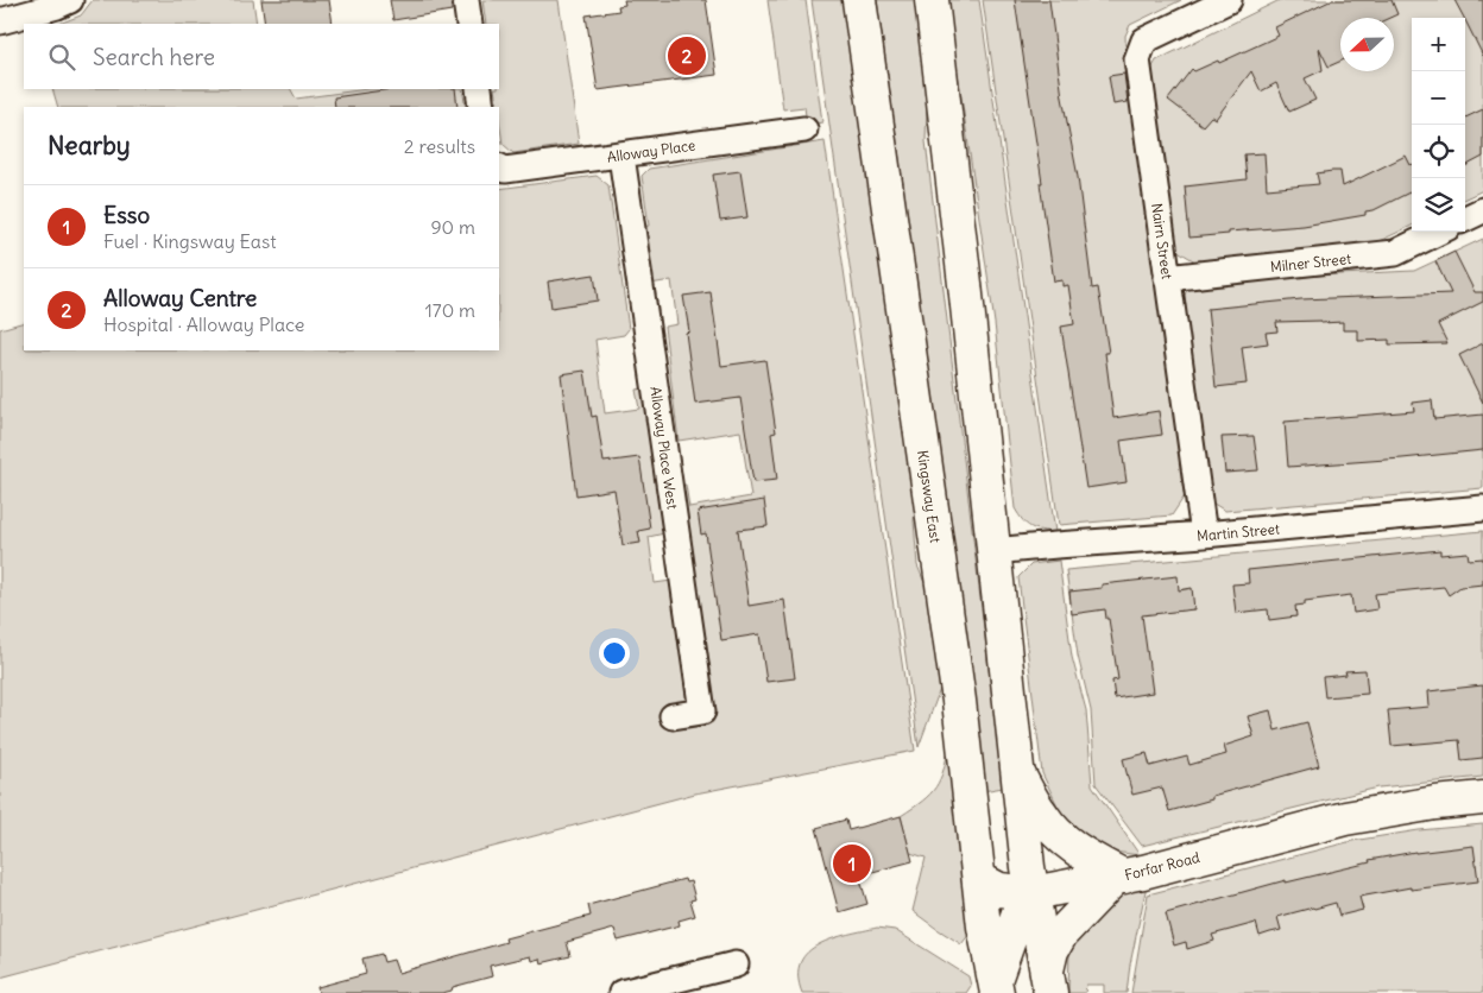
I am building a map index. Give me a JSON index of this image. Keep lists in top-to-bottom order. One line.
{"streets":{"main road":["Kingsway East","Forfar Road"],"street":["Alloway Place","Nairn Street","Milner Street","Alloway Place West","Martin Street"]},"crossings":[["Alloway Place","Alloway Place West"],["Nairn Street","Milner Street"],["Nairn Street","Martin Street"],["Kingsway East","Forfar Road"]],"north":"left","page":{"map_buttons":["+","−"],"search":"Search here","pins":["2","1"],"heading":["Nearby","2 results"],"list":[{"mark":"1","name":"Esso","note":"Fuel · Kingsway East","value":"90 m"},{"mark":"2","name":"Alloway Centre","note":"Hospital · Alloway Place","value":"170 m"}]}}
